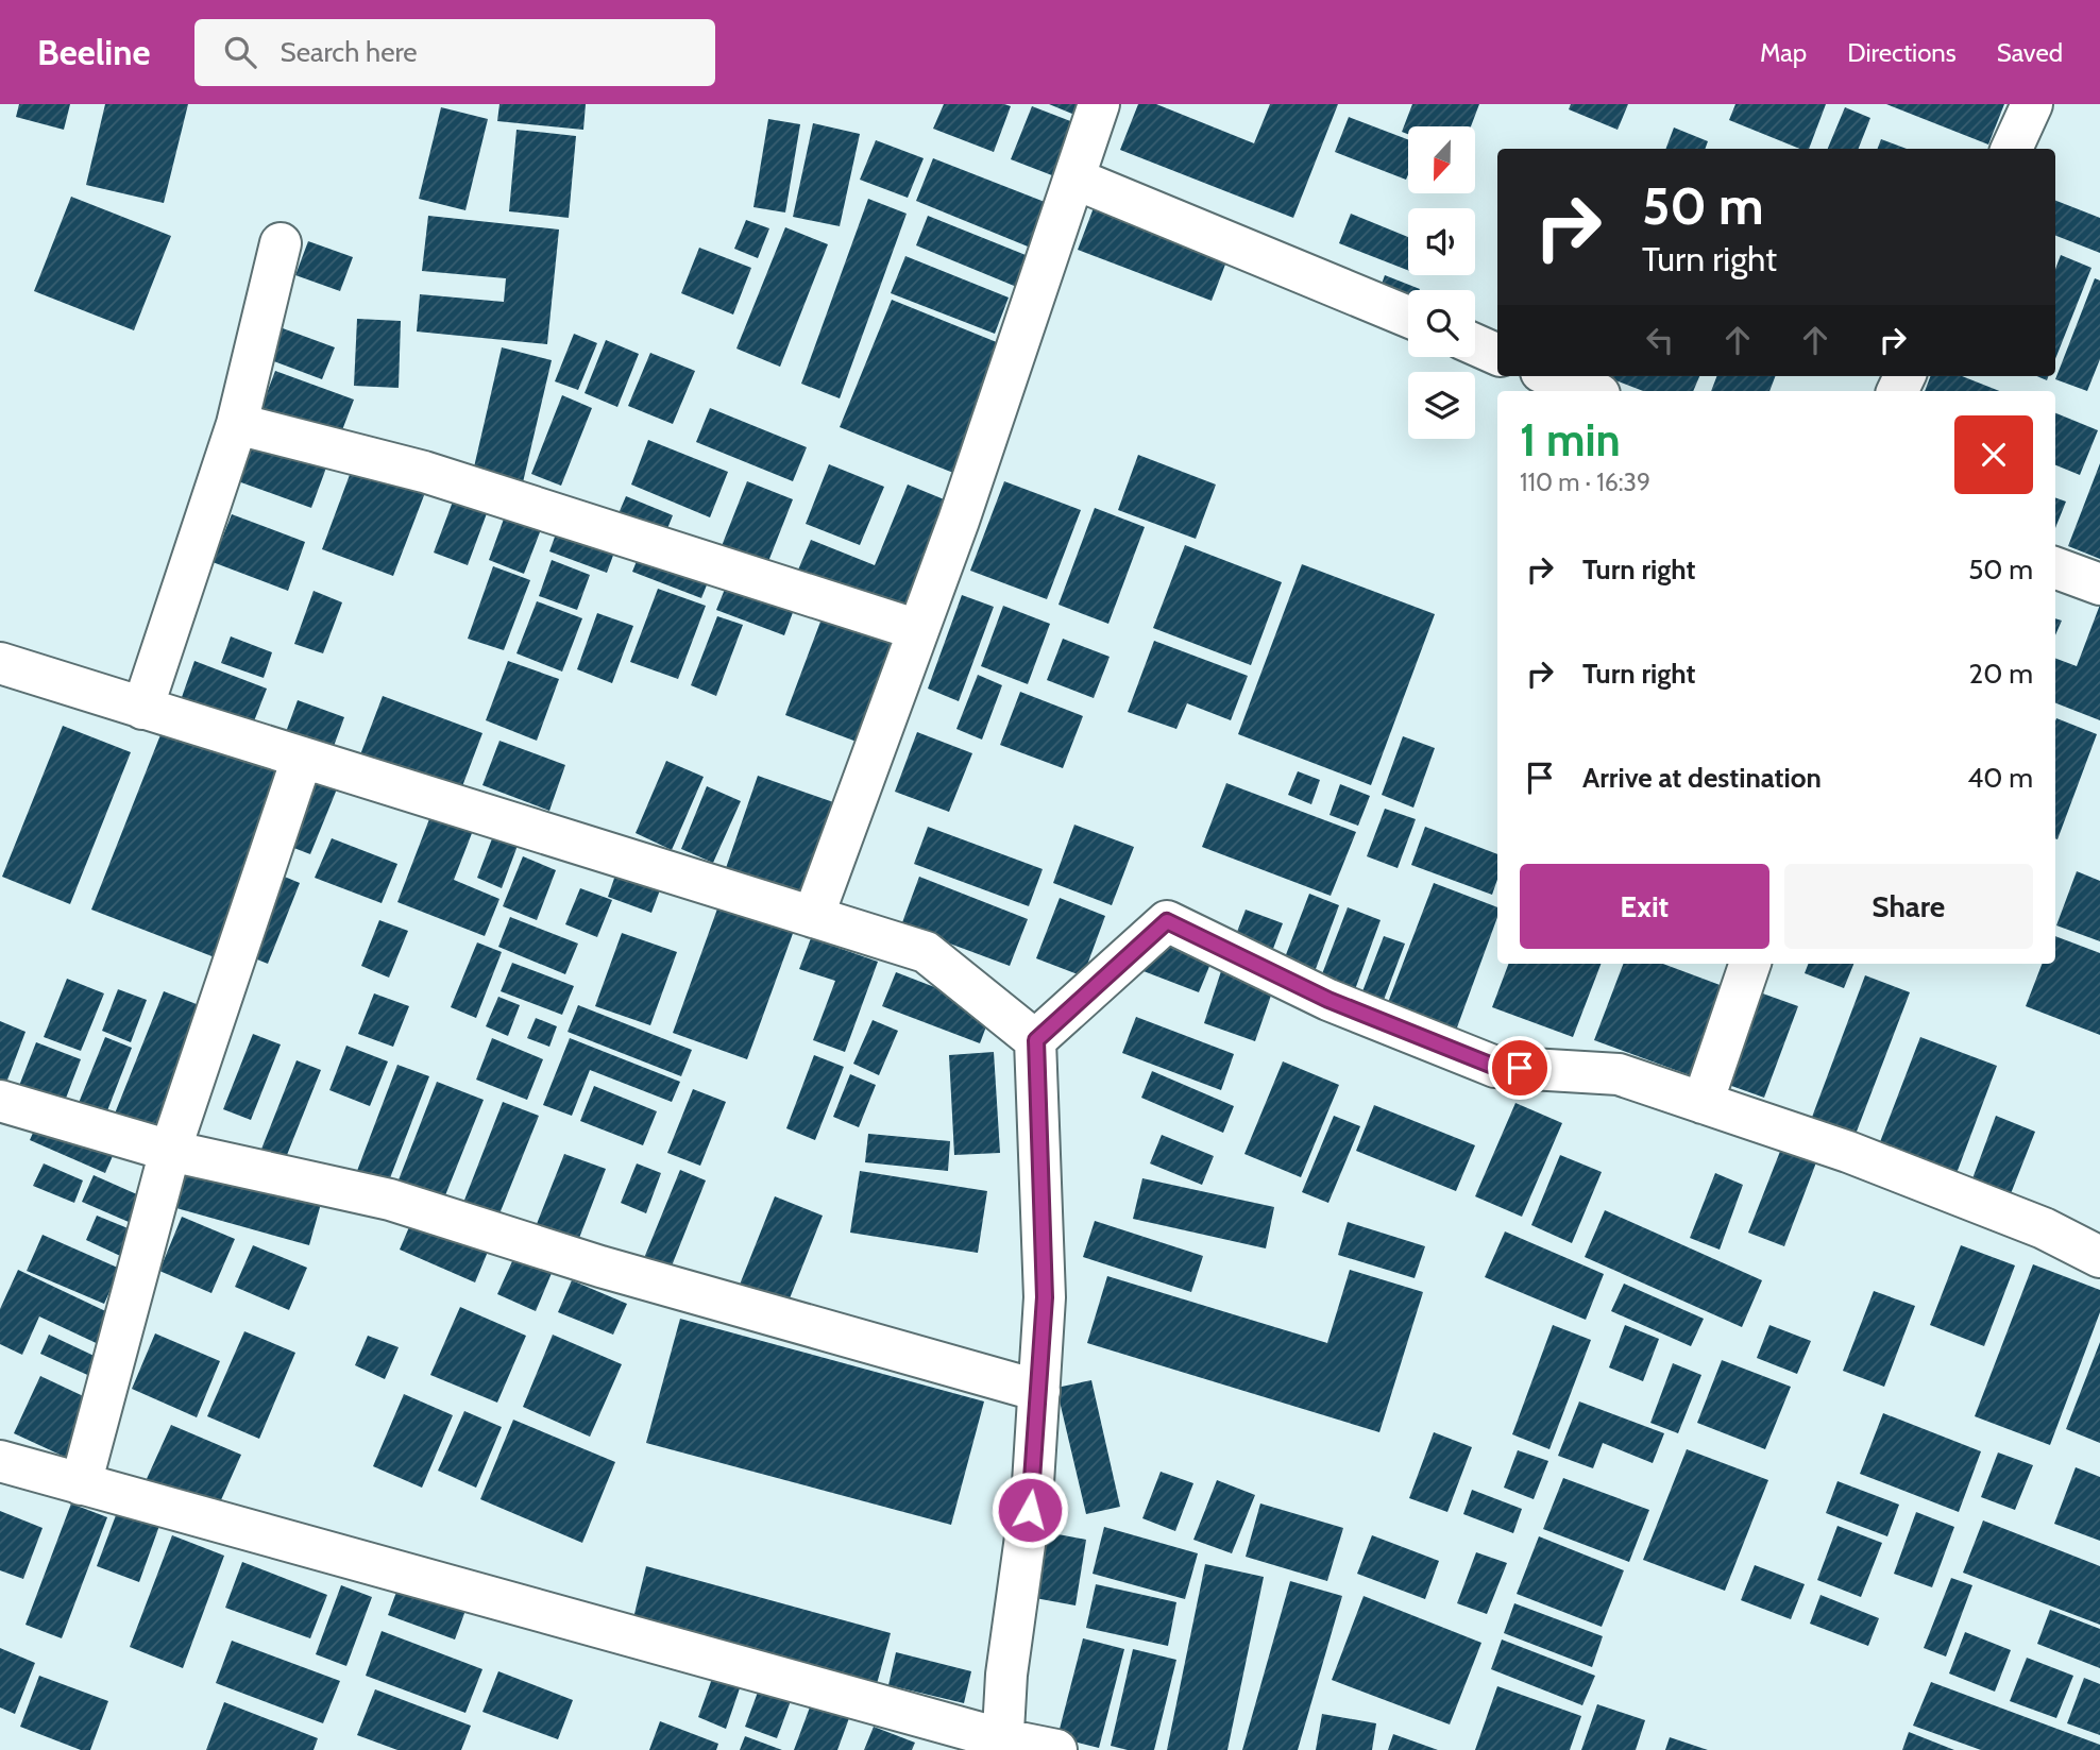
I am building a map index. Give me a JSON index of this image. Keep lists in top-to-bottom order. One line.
{"north":"bottom","page":{"header":"Beeline","search":"Search here","nav":["Map","Directions","Saved"],"turn":["50 m","Turn right"],"heading":["1 min","110 m · 16:39"],"list":[{"name":"Turn right","value":"50 m"},{"name":"Turn right","value":"20 m"},{"name":"Arrive at destination","value":"40 m"}],"buttons":["Exit","Share"]}}
